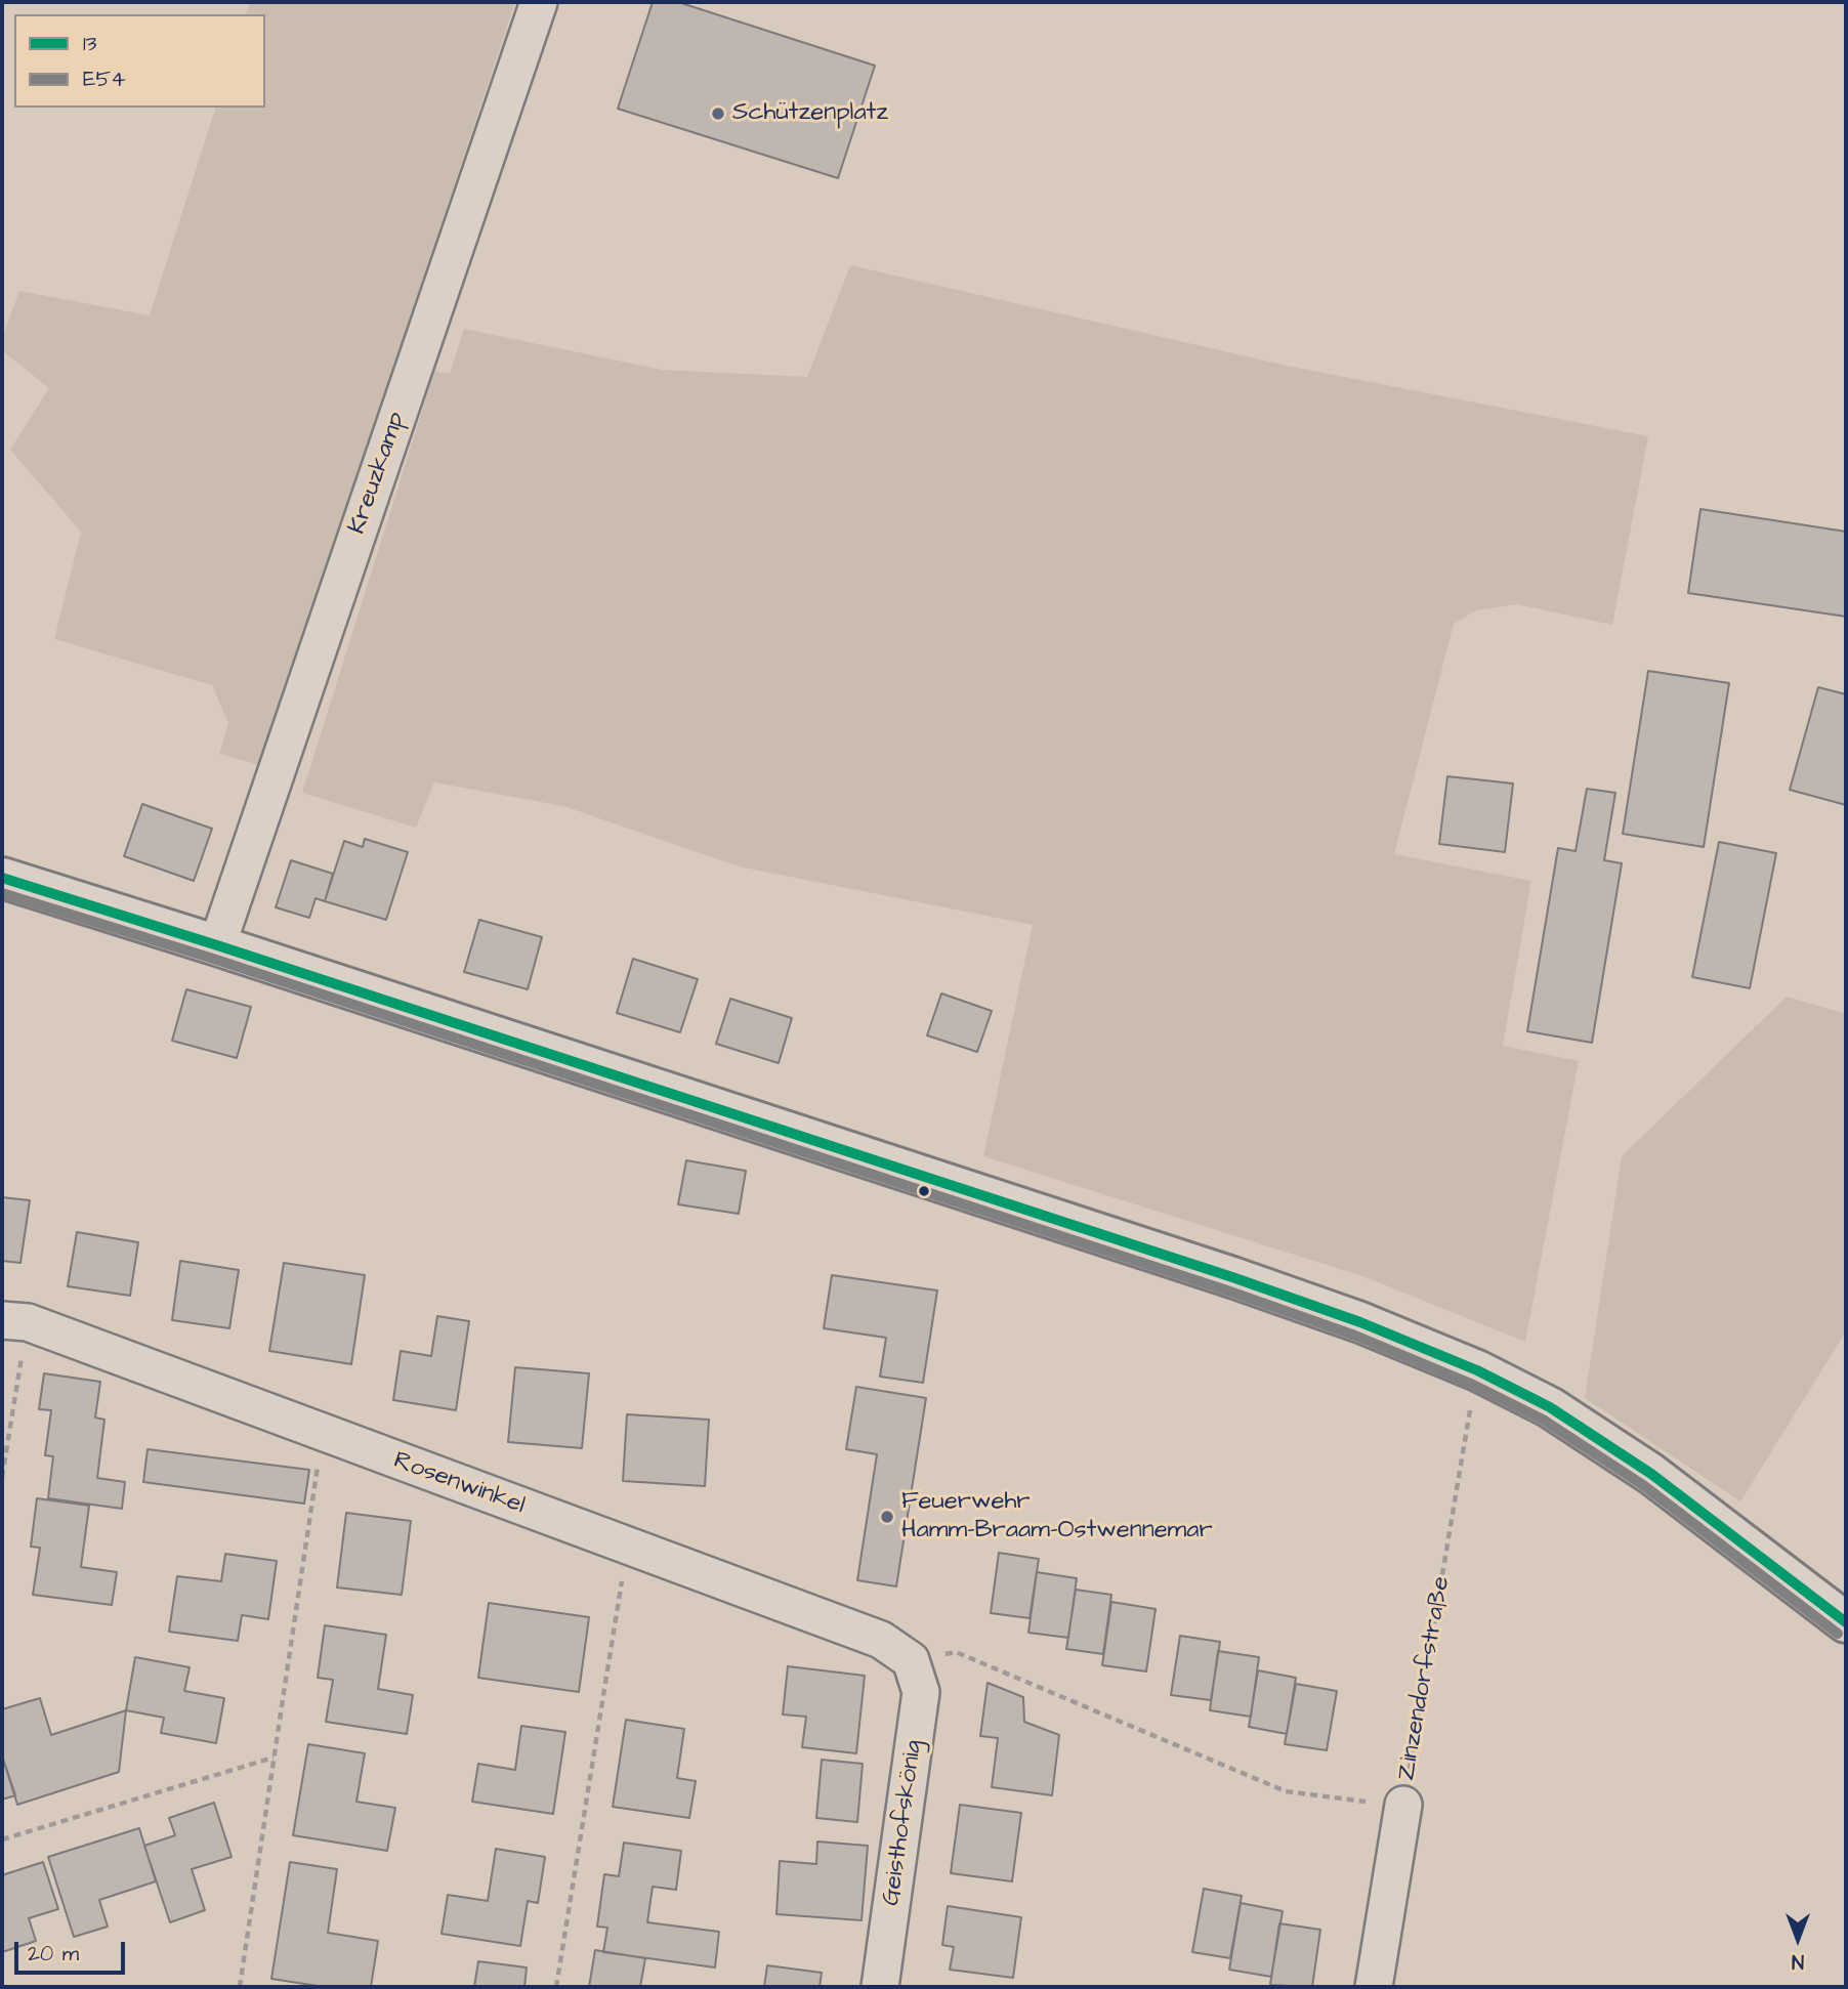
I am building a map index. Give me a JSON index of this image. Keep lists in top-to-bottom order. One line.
{"streets":{"street":["Kreuzkamp","Rosenwinkel","Zinzendorfstraße","Geisthofskönig"]},"crossings":[["Rosenwinkel","Geisthofskönig"]],"places":["Schützenplatz","Feuerwehr Hamm-Braam-Ostwennemar"],"lines":["transit line 13","transit line E54"],"legend":["13","E54"],"scale_bar":"20 m","north":"bottom"}
